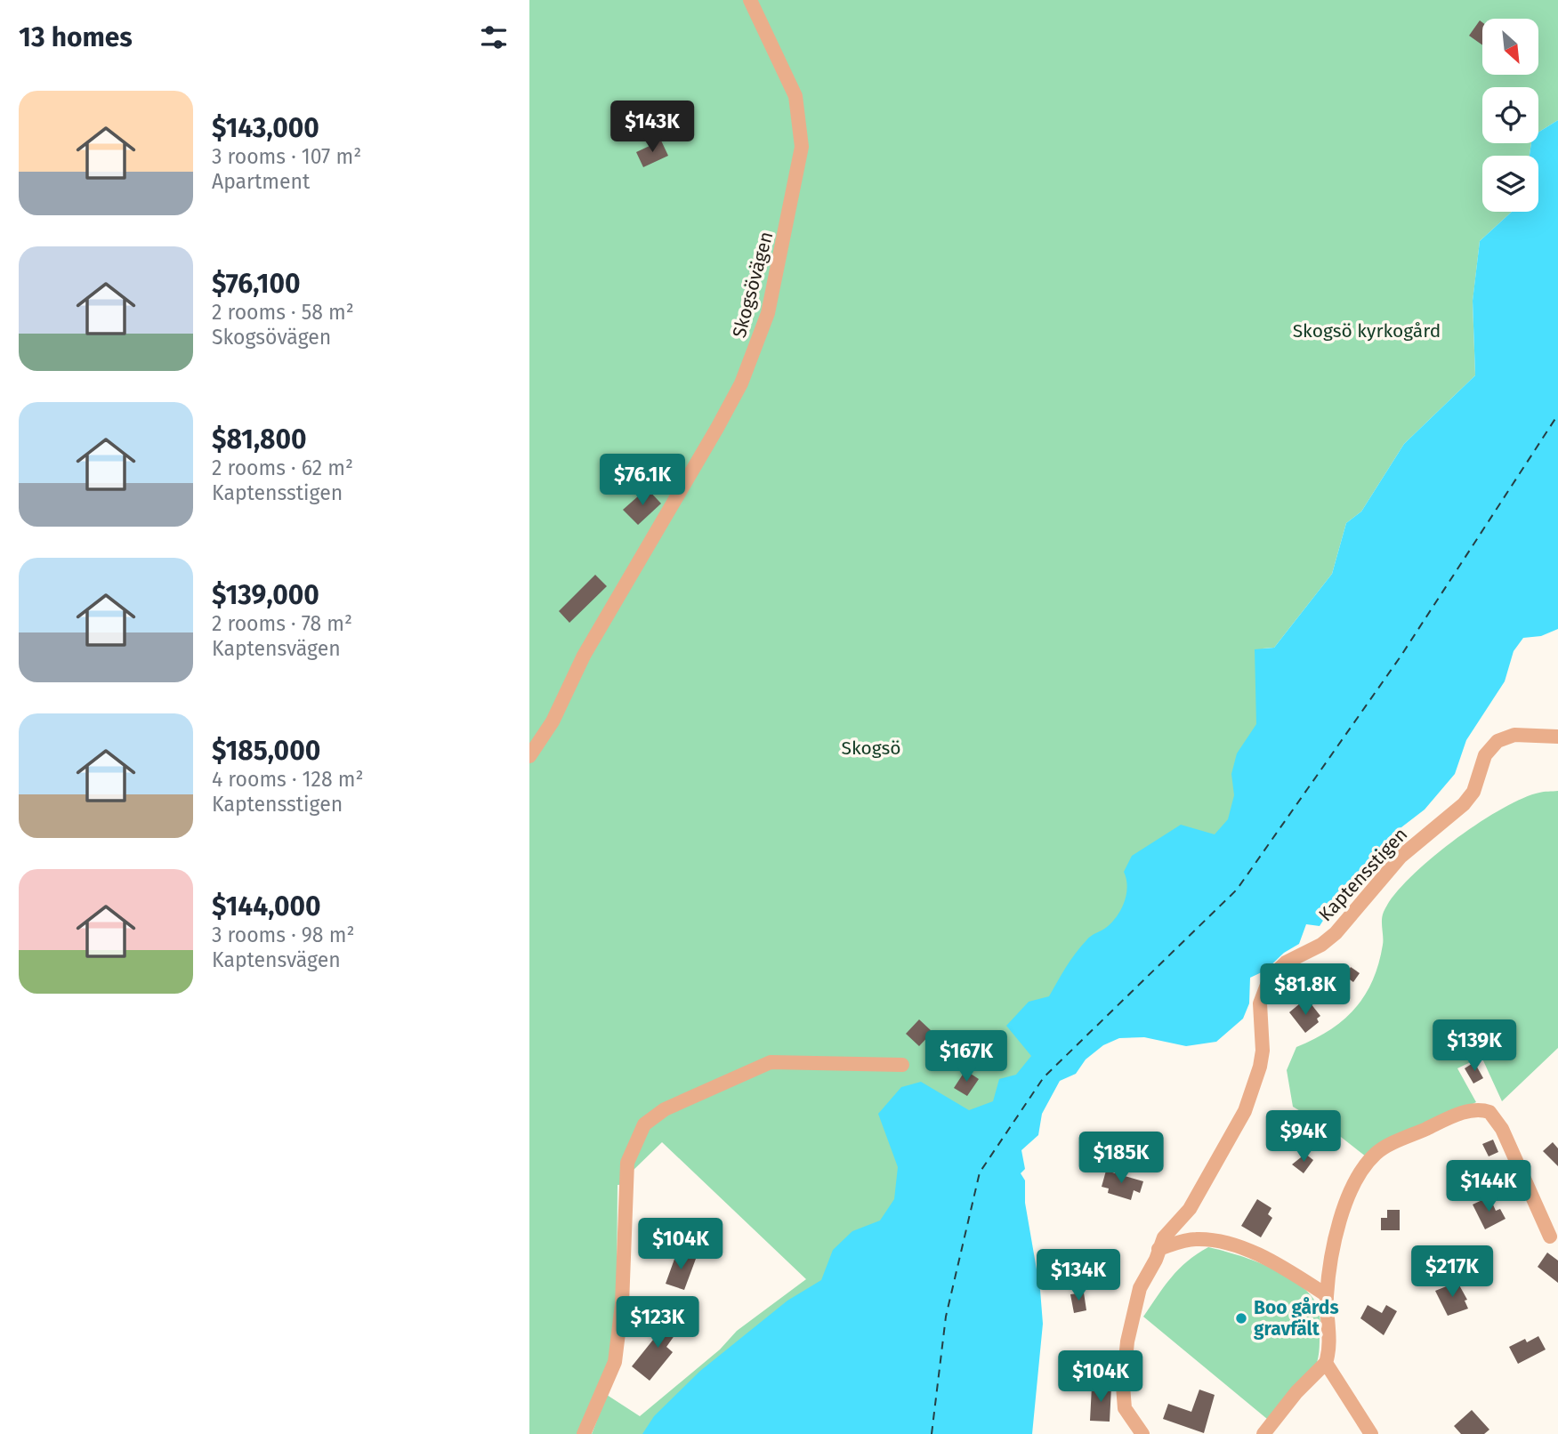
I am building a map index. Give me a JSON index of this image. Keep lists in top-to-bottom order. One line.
{"streets":{"street":["Skogsövägen","Kaptensstigen"]},"parks":["Skogsö kyrkogård","Skogsö"],"places":["Boo gårds gravfält"],"north":"bottom right","page":{"heading":"13 homes","list":[{"name":"$143,000","note":"3 rooms · 107 m² · Apartment"},{"name":"$76,100","note":"2 rooms · 58 m² · Skogsövägen"},{"name":"$81,800","note":"2 rooms · 62 m² · Kaptensstigen"},{"name":"$139,000","note":"2 rooms · 78 m² · Kaptensvägen"},{"name":"$185,000","note":"4 rooms · 128 m² · Kaptensstigen"},{"name":"$144,000","note":"3 rooms · 98 m² · Kaptensvägen"}],"price":["$143K","$76.1K","$81.8K","$139K","$167K","$94K","$185K","$144K","$104K","$217K","$134K","$123K","$104K"]}}
